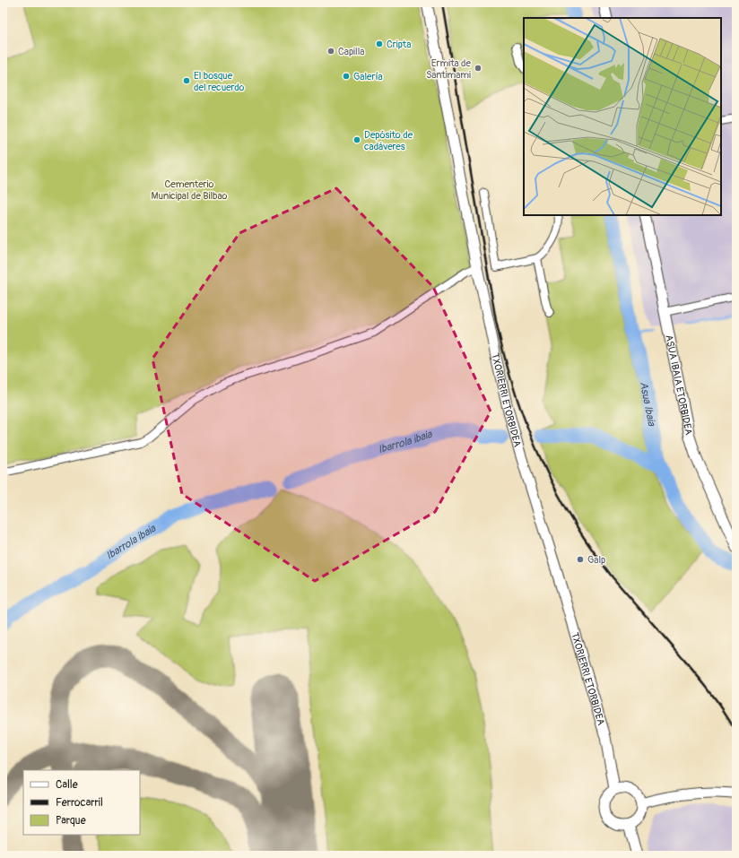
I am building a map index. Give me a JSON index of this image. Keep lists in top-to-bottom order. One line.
{"streets":{"street":["ASUA IBAIA ETORBIDEA","TXORIERRI ETORBIDEA"]},"water":["Asua Ibaia","Ibarrola ibaia"],"parks":["Cementerio Municipal de Bilbao"],"places":["Cripta","Capilla","Ermita de Santimami","Galería","El bosque del recuerdo","Depósito de cadáveres","Galp"],"legend":["Calle","Ferrocarril","Parque"]}
